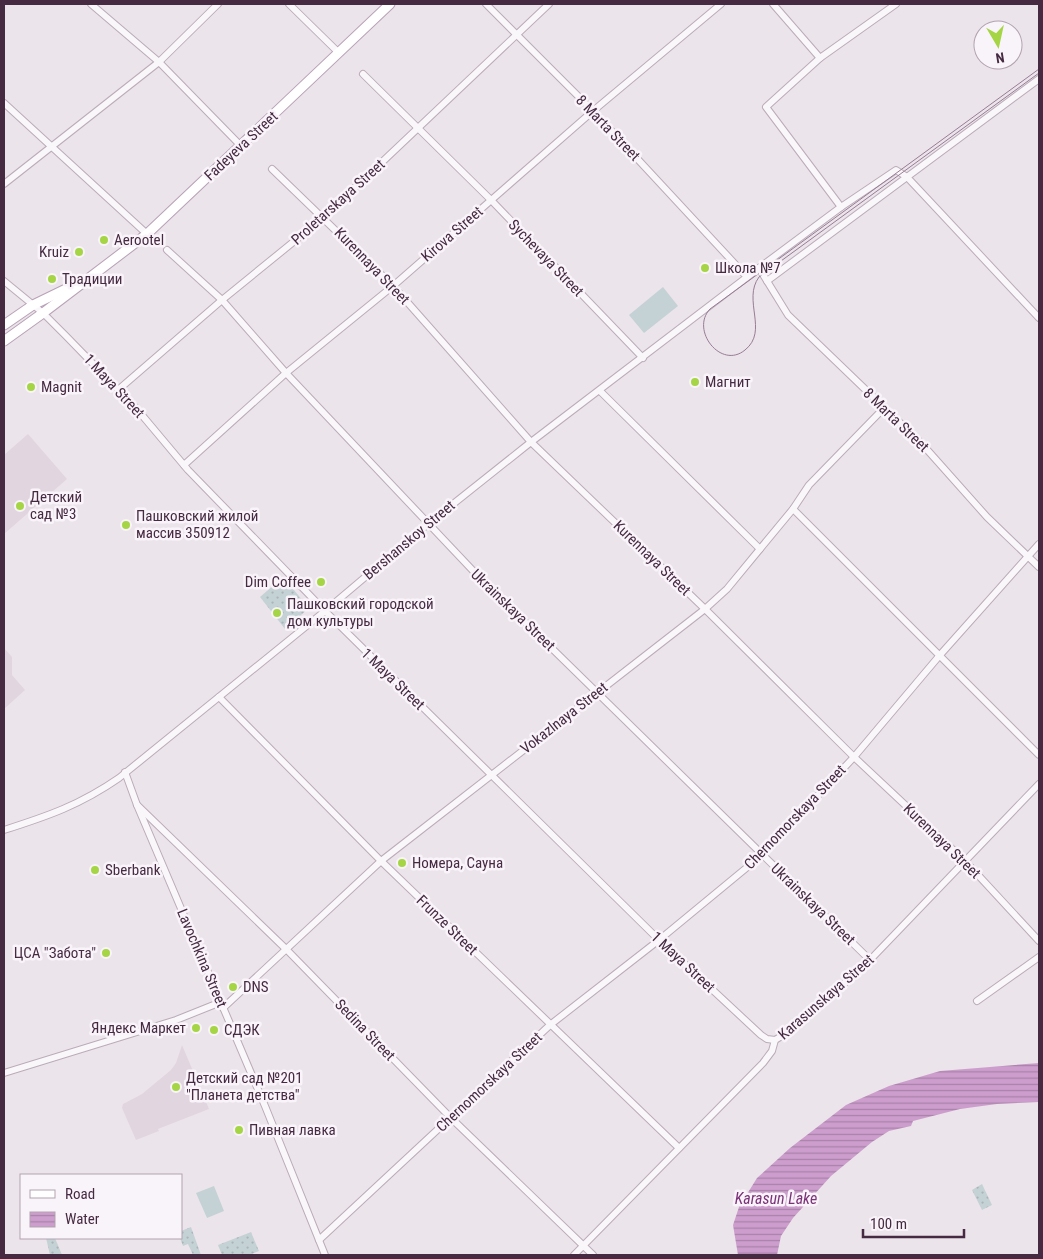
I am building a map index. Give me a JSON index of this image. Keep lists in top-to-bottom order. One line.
{"streets":{"main road":["Fadeyeva Street"],"street":["8 Marta Street","Proletarskaya Street","Kirova Street","Sychevaya Street","Kurennaya Street","1 Maya Street","Bershanskoy Street","Ukrainskaya Street","Vokazlnaya Street","Chernomorskaya Street","Frunze Street","Lavochkina Street","Karasunskaya Street","Sedina Street"]},"crossings":[["8 Marta Street","Proletarskaya Street"],["8 Marta Street","Kirova Street"],["8 Marta Street","Bershanskoy Street"],["8 Marta Street","Vokazlnaya Street"],["8 Marta Street","Chernomorskaya Street"],["Fadeyeva Street","1 Maya Street"],["Proletarskaya Street","Sychevaya Street"],["Proletarskaya Street","Kurennaya Street"],["Proletarskaya Street","1 Maya Street"],["Proletarskaya Street","Ukrainskaya Street"],["Kirova Street","Sychevaya Street"],["Kirova Street","Kurennaya Street"],["Kirova Street","1 Maya Street"],["Kirova Street","Ukrainskaya Street"],["Sychevaya Street","Bershanskoy Street"],["Kurennaya Street","Bershanskoy Street"],["Kurennaya Street","Vokazlnaya Street"],["Kurennaya Street","Chernomorskaya Street"],["Kurennaya Street","Karasunskaya Street"],["1 Maya Street","Bershanskoy Street"],["1 Maya Street","Vokazlnaya Street"],["1 Maya Street","Chernomorskaya Street"],["1 Maya Street","Karasunskaya Street"],["Bershanskoy Street","Ukrainskaya Street"],["Bershanskoy Street","Frunze Street"],["Bershanskoy Street","Lavochkina Street"],["Ukrainskaya Street","Vokazlnaya Street"],["Ukrainskaya Street","Chernomorskaya Street"],["Ukrainskaya Street","Karasunskaya Street"],["Vokazlnaya Street","Frunze Street"],["Vokazlnaya Street","Lavochkina Street"],["Vokazlnaya Street","Sedina Street"],["Chernomorskaya Street","Frunze Street"],["Chernomorskaya Street","Lavochkina Street"],["Chernomorskaya Street","Sedina Street"],["Frunze Street","Karasunskaya Street"],["Lavochkina Street","Sedina Street"],["Karasunskaya Street","Sedina Street"]],"water":["Karasun Lake"],"places":["Aerootel","Kruiz","Школа №7","Традиции","Магнит","Magnit","Детский сад №3","Пашковский жилой массив 350912","Dim Coffee","Пашковский городской дом культуры","Номера, Сауна","Sberbank","ЦСА \"Забота\"","DNS","Яндекс Маркет","СДЭК","Детский сад №201 \"Планета детства\"","Пивная лавка"],"legend":["Road","Water"],"scale_bar":"100 m","north":"bottom"}
